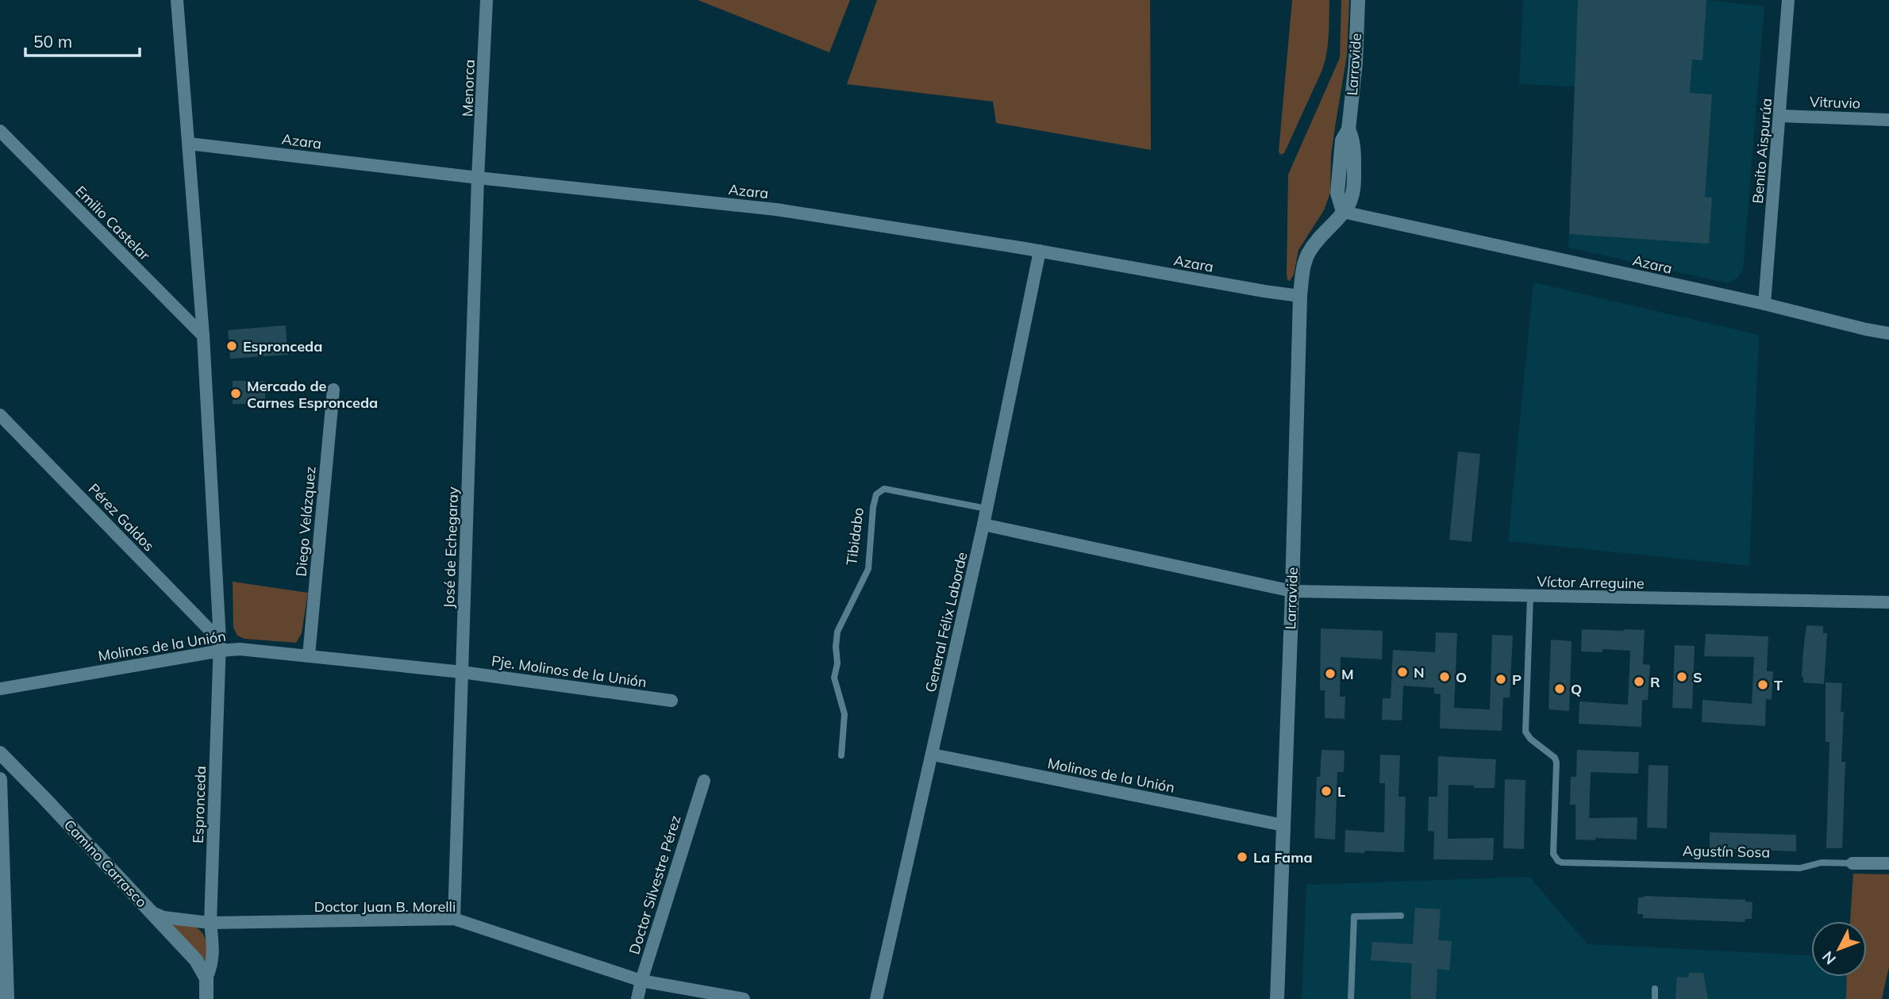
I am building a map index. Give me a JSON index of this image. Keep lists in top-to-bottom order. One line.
{"streets":{"street":["Larravide","Menorca","Vitruvio","Azara","Benito Aispurúa","Emilio Castelar","Pérez Galdos","Diego Velázquez","José de Echegaray","Víctor Arreguine","General Félix Laborde","Molinos de la Unión","Pje. Molinos de la Unión","Espronceda","Agustín Sosa","Camino Carrasco","Doctor Silvestre Pérez","Doctor Juan B. Morelli"],"lane":["Tibidabo"]},"crossings":[["Larravide","Azara"],["Larravide","Víctor Arreguine"],["Larravide","Molinos de la Unión"],["Menorca","Azara"],["Menorca","José de Echegaray"],["Vitruvio","Benito Aispurúa"],["Azara","Benito Aispurúa"],["Azara","José de Echegaray"],["Azara","General Félix Laborde"],["Azara","Espronceda"],["Emilio Castelar","Espronceda"],["Pérez Galdos","Molinos de la Unión"],["Pérez Galdos","Espronceda"],["Diego Velázquez","Molinos de la Unión"],["Tibidabo","General Félix Laborde"],["José de Echegaray","Molinos de la Unión"],["José de Echegaray","Pje. Molinos de la Unión"],["José de Echegaray","Doctor Juan B. Morelli"],["Víctor Arreguine","Agustín Sosa"],["General Félix Laborde","Molinos de la Unión"],["Molinos de la Unión","Pje. Molinos de la Unión"],["Molinos de la Unión","Espronceda"],["Espronceda","Camino Carrasco"],["Espronceda","Doctor Juan B. Morelli"],["Camino Carrasco","Doctor Juan B. Morelli"],["Doctor Silvestre Pérez","Doctor Juan B. Morelli"]],"places":["Espronceda","Mercado de Carnes Espronceda","N","M","O","S","P","R","T","Q","L","La Fama"],"scale_bar":"50 m","north":"bottom left"}
